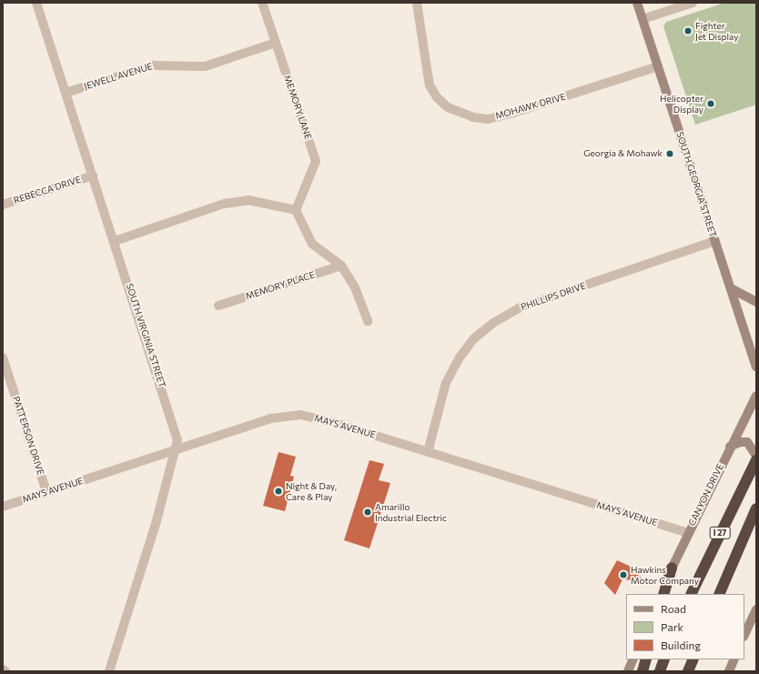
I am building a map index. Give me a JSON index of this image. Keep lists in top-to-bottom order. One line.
{"streets":{"highway":["I 27"],"main road":["SOUTH GEORGIA STREET","CANYON DRIVE"],"street":["JEWELL AVENUE","MOHAWK DRIVE","MEMORY LANE","REBECCA DRIVE","MEMORY PLACE","PHILLIPS DRIVE","SOUTH VIRGINIA STREET","MAYS AVENUE","PATTERSON DRIVE"]},"crossings":[["JEWELL AVENUE","MEMORY LANE"],["JEWELL AVENUE","SOUTH VIRGINIA STREET"],["MOHAWK DRIVE","SOUTH GEORGIA STREET"],["SOUTH GEORGIA STREET","PHILLIPS DRIVE"],["REBECCA DRIVE","SOUTH VIRGINIA STREET"],["PHILLIPS DRIVE","MAYS AVENUE"],["SOUTH VIRGINIA STREET","MAYS AVENUE"],["MAYS AVENUE","PATTERSON DRIVE"],["MAYS AVENUE","CANYON DRIVE"]],"places":["Fighter Jet Display","Helicopter Display","Georgia & Mohawk","Night & Day, Care & Play","Amarillo Industrial Electric","Hawkins Motor Company"],"legend":["Road","Park","Building"]}
